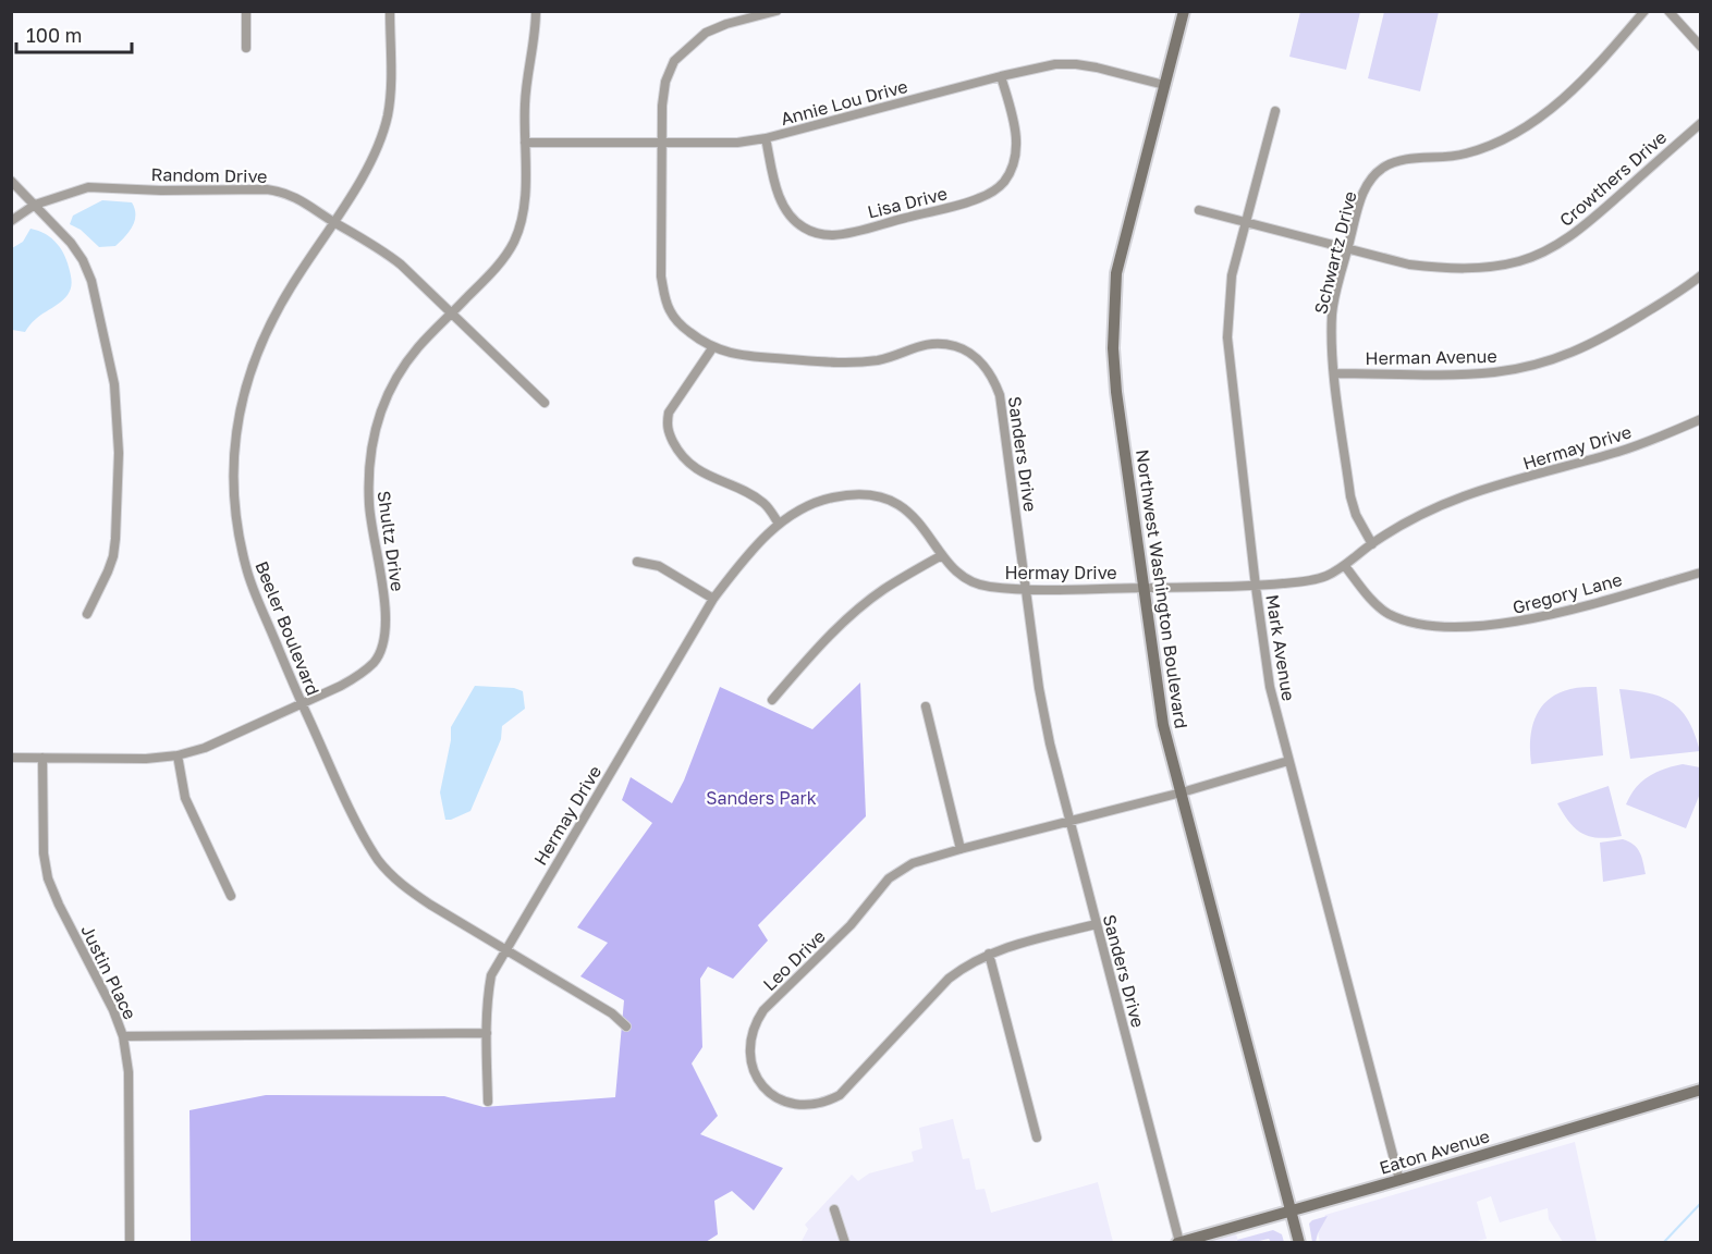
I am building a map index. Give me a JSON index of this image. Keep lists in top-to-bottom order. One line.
{"streets":{"main road":["Northwest Washington Boulevard","Eaton Avenue"],"street":["Annie Lou Drive","Random Drive","Crowthers Drive","Lisa Drive","Schwartz Drive","Herman Avenue","Hermay Drive","Sanders Drive","Shultz Drive","Gregory Lane","Beeler Boulevard","Mark Avenue","Leo Drive","Justin Place"]},"crossings":[["Annie Lou Drive","Lisa Drive"],["Annie Lou Drive","Sanders Drive"],["Annie Lou Drive","Shultz Drive"],["Annie Lou Drive","Northwest Washington Boulevard"],["Random Drive","Shultz Drive"],["Random Drive","Beeler Boulevard"],["Crowthers Drive","Schwartz Drive"],["Crowthers Drive","Mark Avenue"],["Schwartz Drive","Herman Avenue"],["Schwartz Drive","Hermay Drive"],["Hermay Drive","Sanders Drive"],["Hermay Drive","Northwest Washington Boulevard"],["Hermay Drive","Gregory Lane"],["Hermay Drive","Beeler Boulevard"],["Hermay Drive","Mark Avenue"],["Sanders Drive","Leo Drive"],["Sanders Drive","Eaton Avenue"],["Shultz Drive","Beeler Boulevard"],["Shultz Drive","Justin Place"],["Northwest Washington Boulevard","Leo Drive"],["Northwest Washington Boulevard","Eaton Avenue"],["Mark Avenue","Leo Drive"],["Mark Avenue","Eaton Avenue"]],"parks":["Sanders Park"],"scale_bar":"100 m"}
